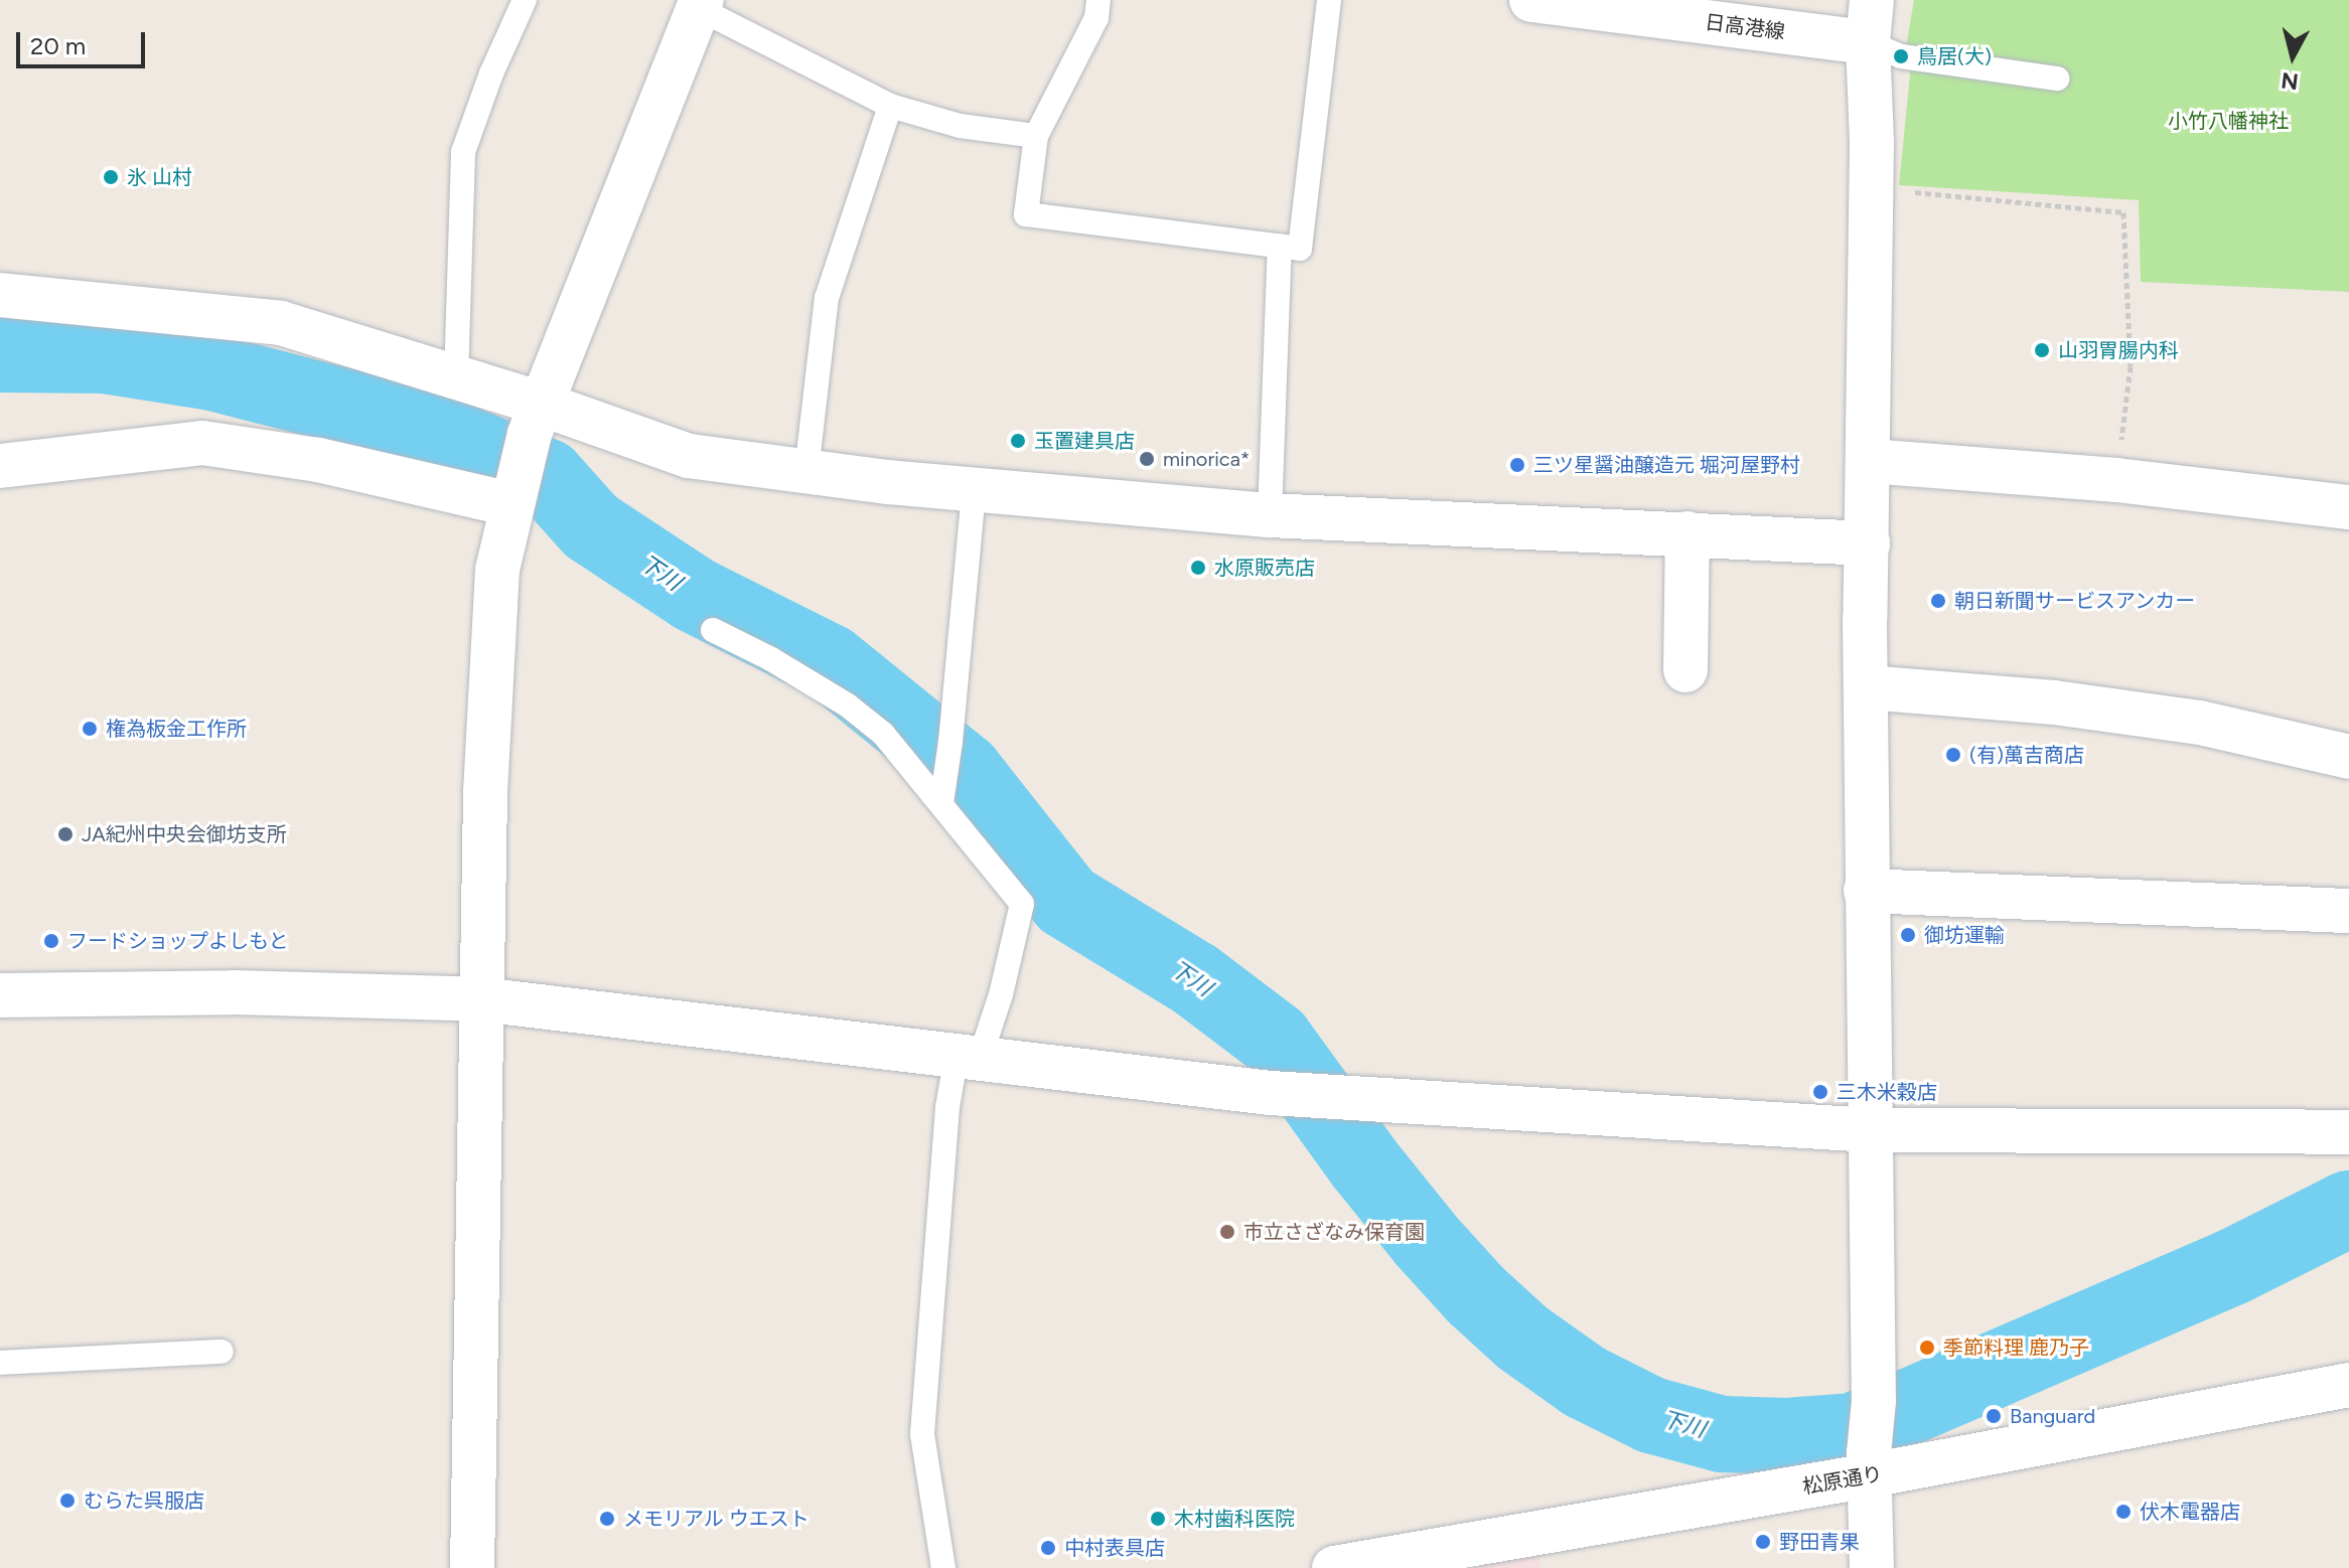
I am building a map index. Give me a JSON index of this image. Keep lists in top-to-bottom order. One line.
{"streets":{"street":["日高港線","松原通り"]},"water":["下川"],"parks":["小竹八幡神社"],"places":["鳥居(大)","氷 山村","山羽胃腸内科","玉置建具店","minorica*","三ツ星醤油醸造元 堀河屋野村","水原販売店","朝日新聞サービスアンカー","権為板金工作所","(有)萬吉商店","JA紀州中央会御坊支所","御坊運輸","フードショップよしもと","三木米穀店","市立さざなみ保育園","季節料理 鹿乃子","Banguard","むらた呉服店","伏木電器店","メモリアル ウエスト","木村歯科医院","野田青果","中村表具店"],"scale_bar":"20 m","north":"bottom"}
